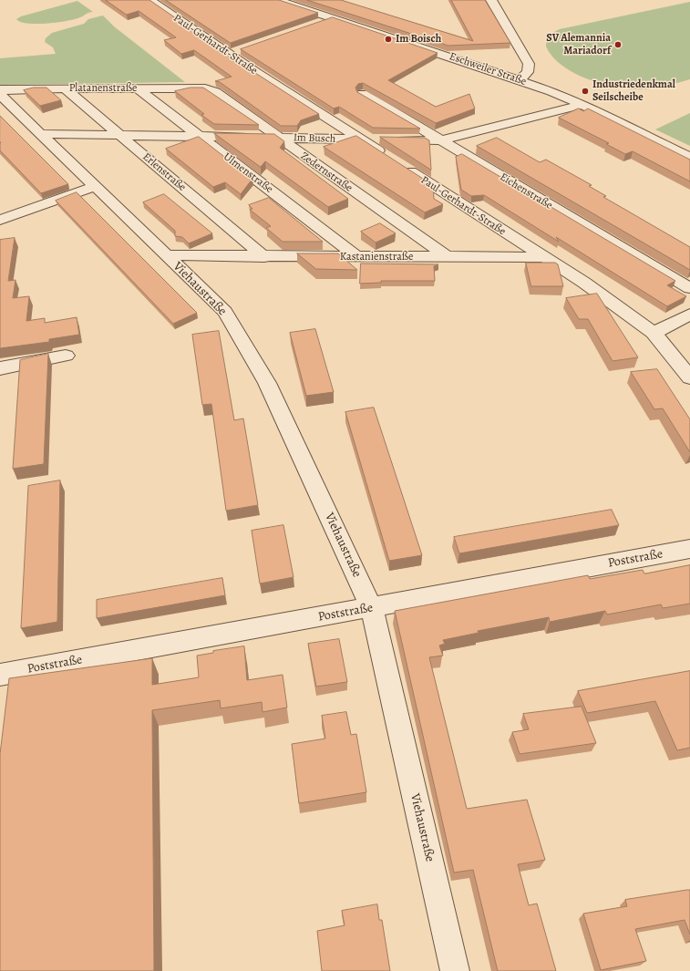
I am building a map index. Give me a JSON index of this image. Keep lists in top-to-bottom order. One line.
{"streets":{"street":["Paul-Gerhardt-Straße","Eschweiler Straße","Platanenstraße","Im Busch","Erlenstraße","Zedernstraße","Ulmenstraße","Eichenstraße","Kastanienstraße","Viehaustraße","Poststraße"]},"crossings":[["Paul-Gerhardt-Straße","Im Busch"],["Paul-Gerhardt-Straße","Kastanienstraße"],["Eschweiler Straße","Im Busch"],["Platanenstraße","Erlenstraße"],["Platanenstraße","Zedernstraße"],["Platanenstraße","Ulmenstraße"],["Platanenstraße","Viehaustraße"],["Im Busch","Erlenstraße"],["Im Busch","Zedernstraße"],["Im Busch","Ulmenstraße"],["Im Busch","Eichenstraße"],["Im Busch","Viehaustraße"],["Erlenstraße","Kastanienstraße"],["Zedernstraße","Kastanienstraße"],["Ulmenstraße","Kastanienstraße"],["Kastanienstraße","Viehaustraße"],["Viehaustraße","Poststraße"]],"places":["Im Boisch","SV Alemannia Mariadorf","Industriedenkmal Seilscheibe"]}
